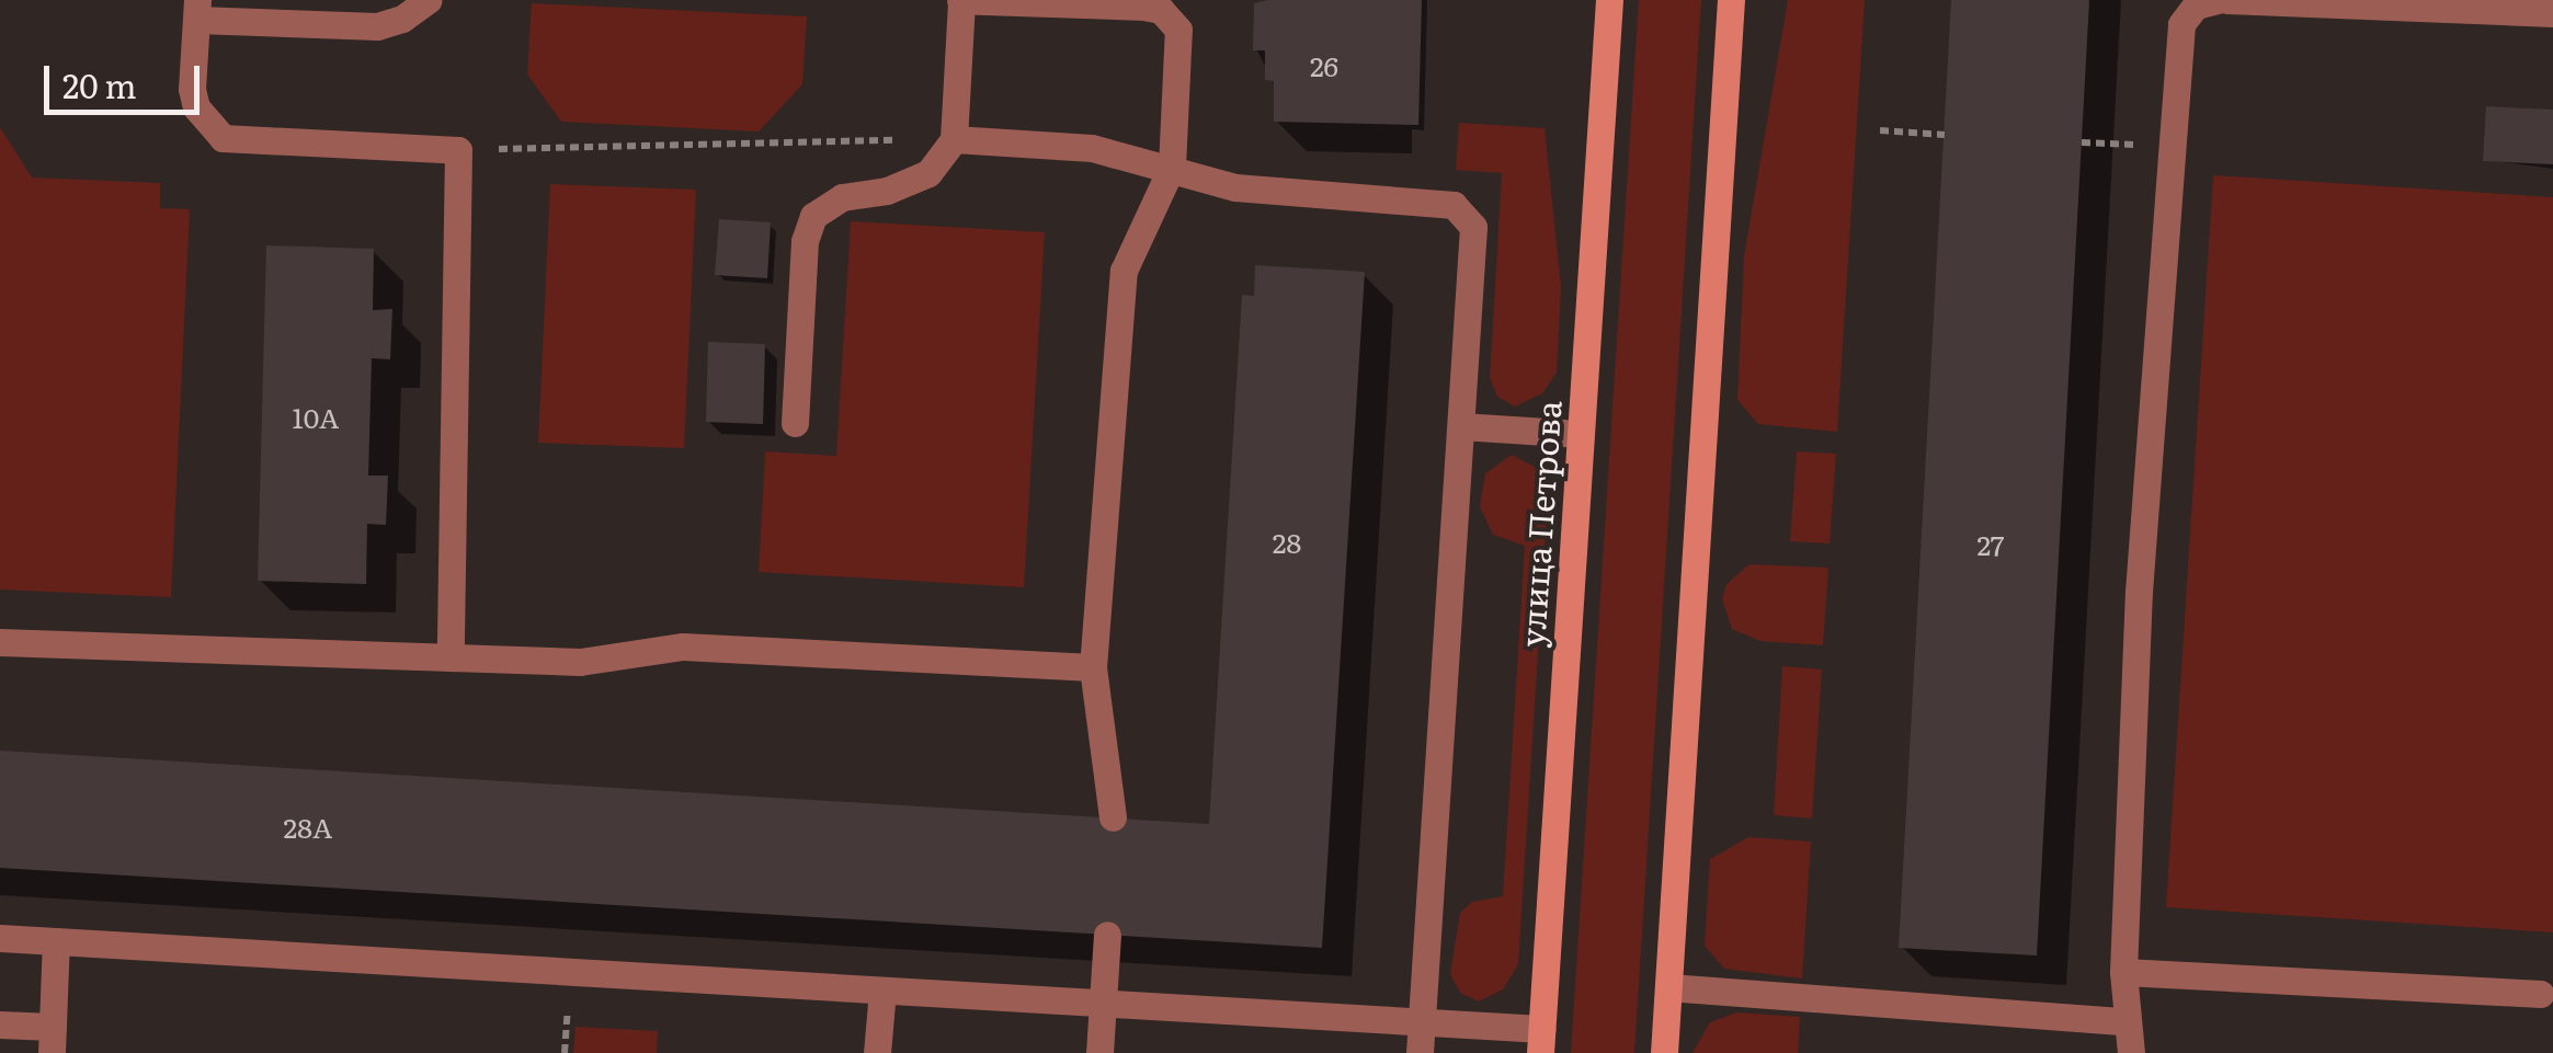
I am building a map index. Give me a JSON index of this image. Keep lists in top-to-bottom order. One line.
{"streets":{"main road":["улица Петрова"]},"house_numbers":["26","10А","28","27","28А"],"scale_bar":"20 m"}
